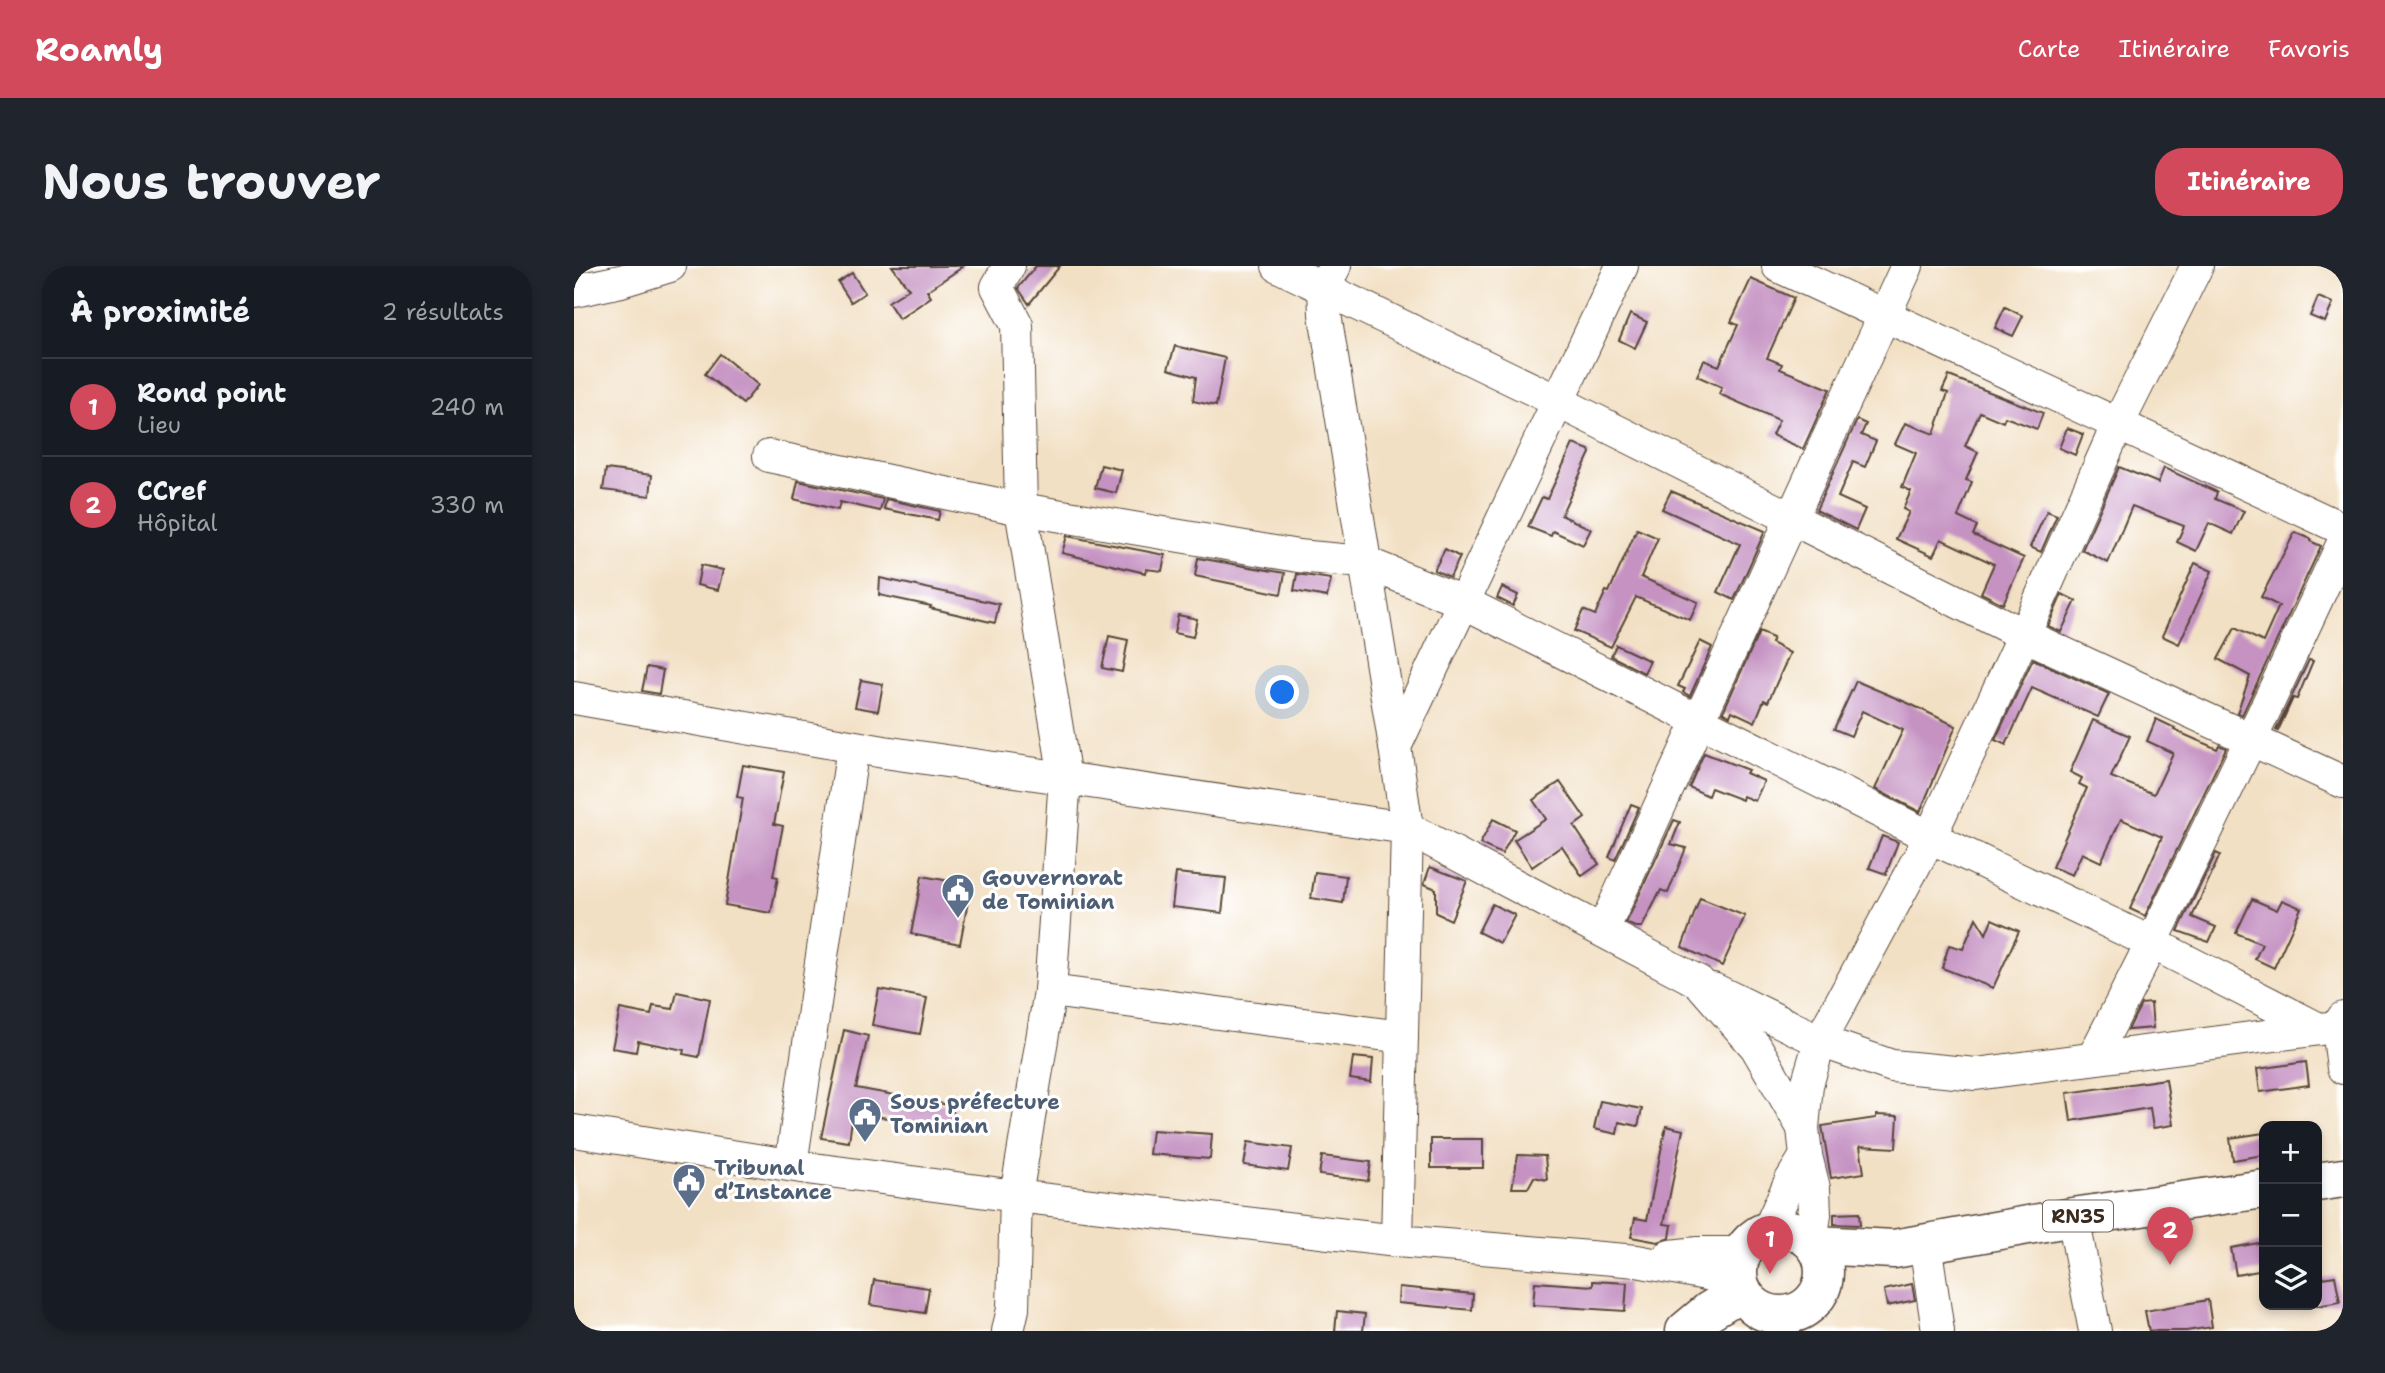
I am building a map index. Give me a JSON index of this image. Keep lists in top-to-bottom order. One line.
{"streets":{"main road":["RN35"]},"places":{"public building":["Gouvernorat de Tominian","Sous préfecture Tominian","Tribunal d’Instance"]},"page":{"header":"Roamly","nav":["Carte","Itinéraire","Favoris"],"buttons":"Itinéraire","title":"Nous trouver","heading":["À proximité","2 résultats"],"list":[{"mark":"1","name":"Rond point","note":"Lieu","value":"240 m"},{"mark":"2","name":"CCref","note":"Hôpital","value":"330 m"}],"map_buttons":["+","−"],"pins":["2","1"]}}
